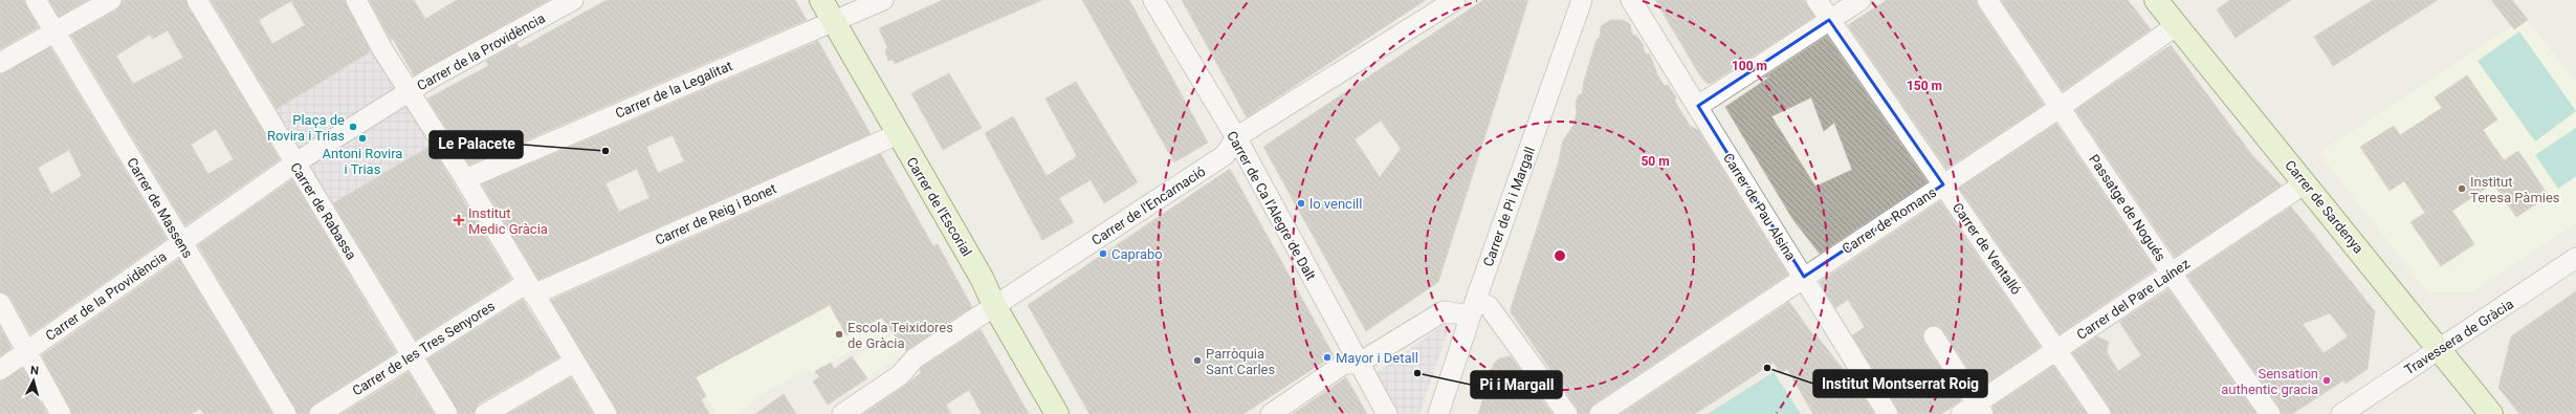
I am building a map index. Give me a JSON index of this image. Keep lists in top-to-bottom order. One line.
{"streets":{"street":["Carrer de la Providència","Carrer de la Legalitat","Carrer de l'Encarnació","Carrer de Ca l'Alegre de Dalt","Carrer de l'Escorial","Carrer de Pi i Margall","Carrer de Pau Alsina","Carrer de Sardenya","Carrer de Massens","Passatge de Nogués","Carrer de Rabassa","Carrer de Reig i Bonet","Carrer de Romans","Carrer de Ventalló","Carrer del Pare Laínez","Travessera de Gràcia","Carrer de les Tres Senyores"]},"crossings":[["Carrer de la Providència","Carrer de Massens"],["Carrer de la Providència","Carrer de Rabassa"],["Carrer de la Legalitat","Carrer de l'Escorial"],["Carrer de l'Encarnació","Carrer de Ca l'Alegre de Dalt"],["Carrer de l'Encarnació","Carrer de l'Escorial"],["Carrer de l'Escorial","Carrer de Reig i Bonet"],["Carrer de Pau Alsina","Carrer de Romans"],["Carrer de Sardenya","Carrer de Romans"],["Carrer de Sardenya","Carrer del Pare Laínez"],["Carrer de Sardenya","Travessera de Gràcia"],["Passatge de Nogués","Carrer de Romans"],["Passatge de Nogués","Carrer del Pare Laínez"],["Carrer de Rabassa","Carrer de les Tres Senyores"],["Carrer de Reig i Bonet","Carrer de les Tres Senyores"],["Carrer de Romans","Carrer de Ventalló"],["Carrer de Ventalló","Carrer del Pare Laínez"]],"places":{"other":["Plaça de Rovira i Trias","Antoni Rovira i Trias","Le Palacete","Institut Teresa Pàmies","lo vencill","Caprabo","Escola Teixidores de Gràcia","Mayor i Detall","Parròquia Sant Carles","Institut Montserrat Roig","Pi i Margall","Sensation authentic gracia"],"health":["Institut Medic Gràcia"]},"north":"top","rings":["100 m","150 m","50 m"]}
